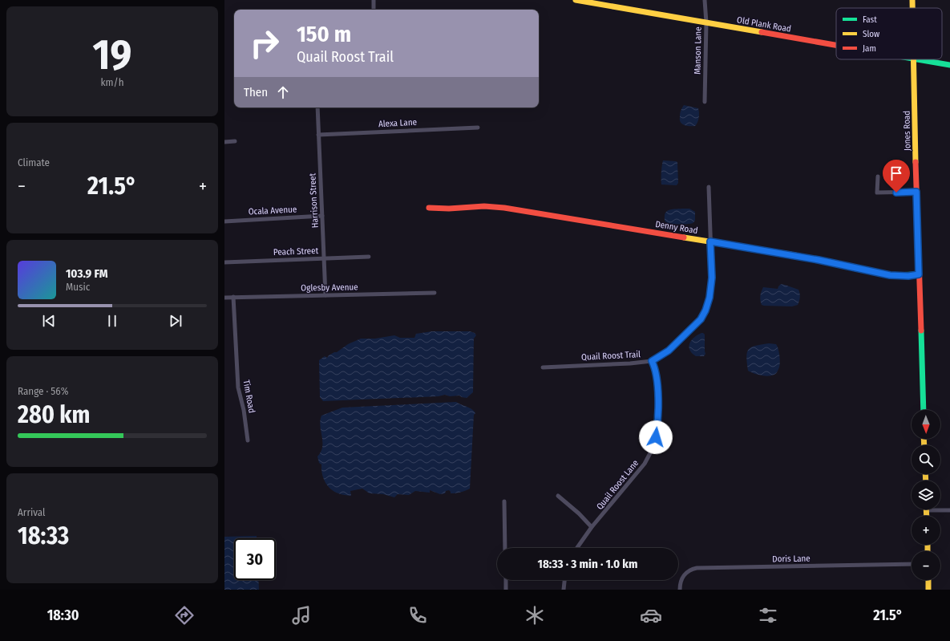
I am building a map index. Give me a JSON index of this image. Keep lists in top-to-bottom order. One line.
{"streets":{"street":["Old Plank Road","Manson Lane","Alexa Lane","Jones Road","Harrison Street","Ocala Avenue","Denny Road","Peach Street","Oglesby Avenue","Quail Roost Trail","Tim Road","Quail Roost Lane","Doris Lane"]},"crossings":[["Old Plank Road","Manson Lane"],["Alexa Lane","Harrison Street"],["Jones Road","Denny Road"],["Harrison Street","Ocala Avenue"],["Harrison Street","Peach Street"],["Harrison Street","Oglesby Avenue"],["Denny Road","Quail Roost Trail"],["Oglesby Avenue","Tim Road"],["Quail Roost Trail","Quail Roost Lane"]],"legend":["Fast","Slow","Jam"],"north":"bottom","page":{"tile":[["19","km/h"],"Climate",["Range · 56%","280 km"],["Arrival","18:33"]],"turn":["150 m","Quail Roost Trail"],"then":"Then","heat":["−","21.5°","+"],"song":["103.9 FM","Music"],"map_buttons":["+","−"],"limit":"30","trip":"18:33 · 3 min · 1.0 km","tabs":["18:30","21.5°"]}}
